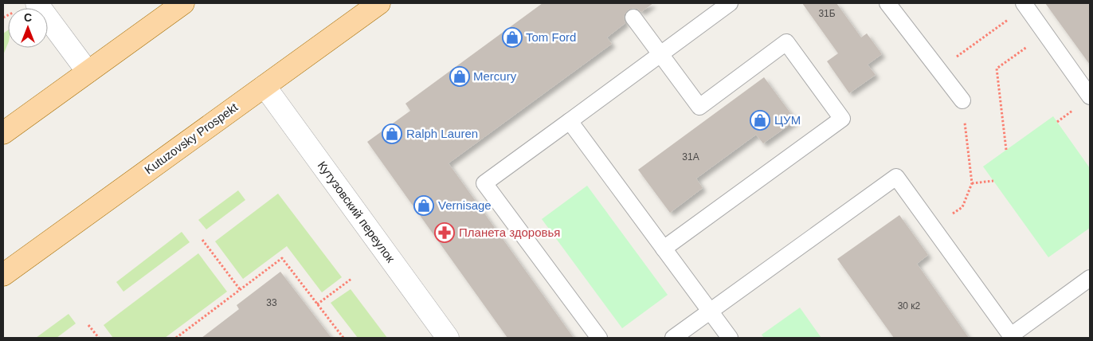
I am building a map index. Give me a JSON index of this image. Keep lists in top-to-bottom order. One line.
{"streets":{"main road":["Kutuzovsky Prospekt"],"street":["Кутузовский переулок"]},"crossings":[["Kutuzovsky Prospekt","Кутузовский переулок"]],"places":{"shop":["Tom Ford","Mercury","ЦУМ","Ralph Lauren","Vernisage"],"pharmacy":["Планета здоровья"]},"house_numbers":["31Б","31А","33","30 к2"],"north":"top"}
